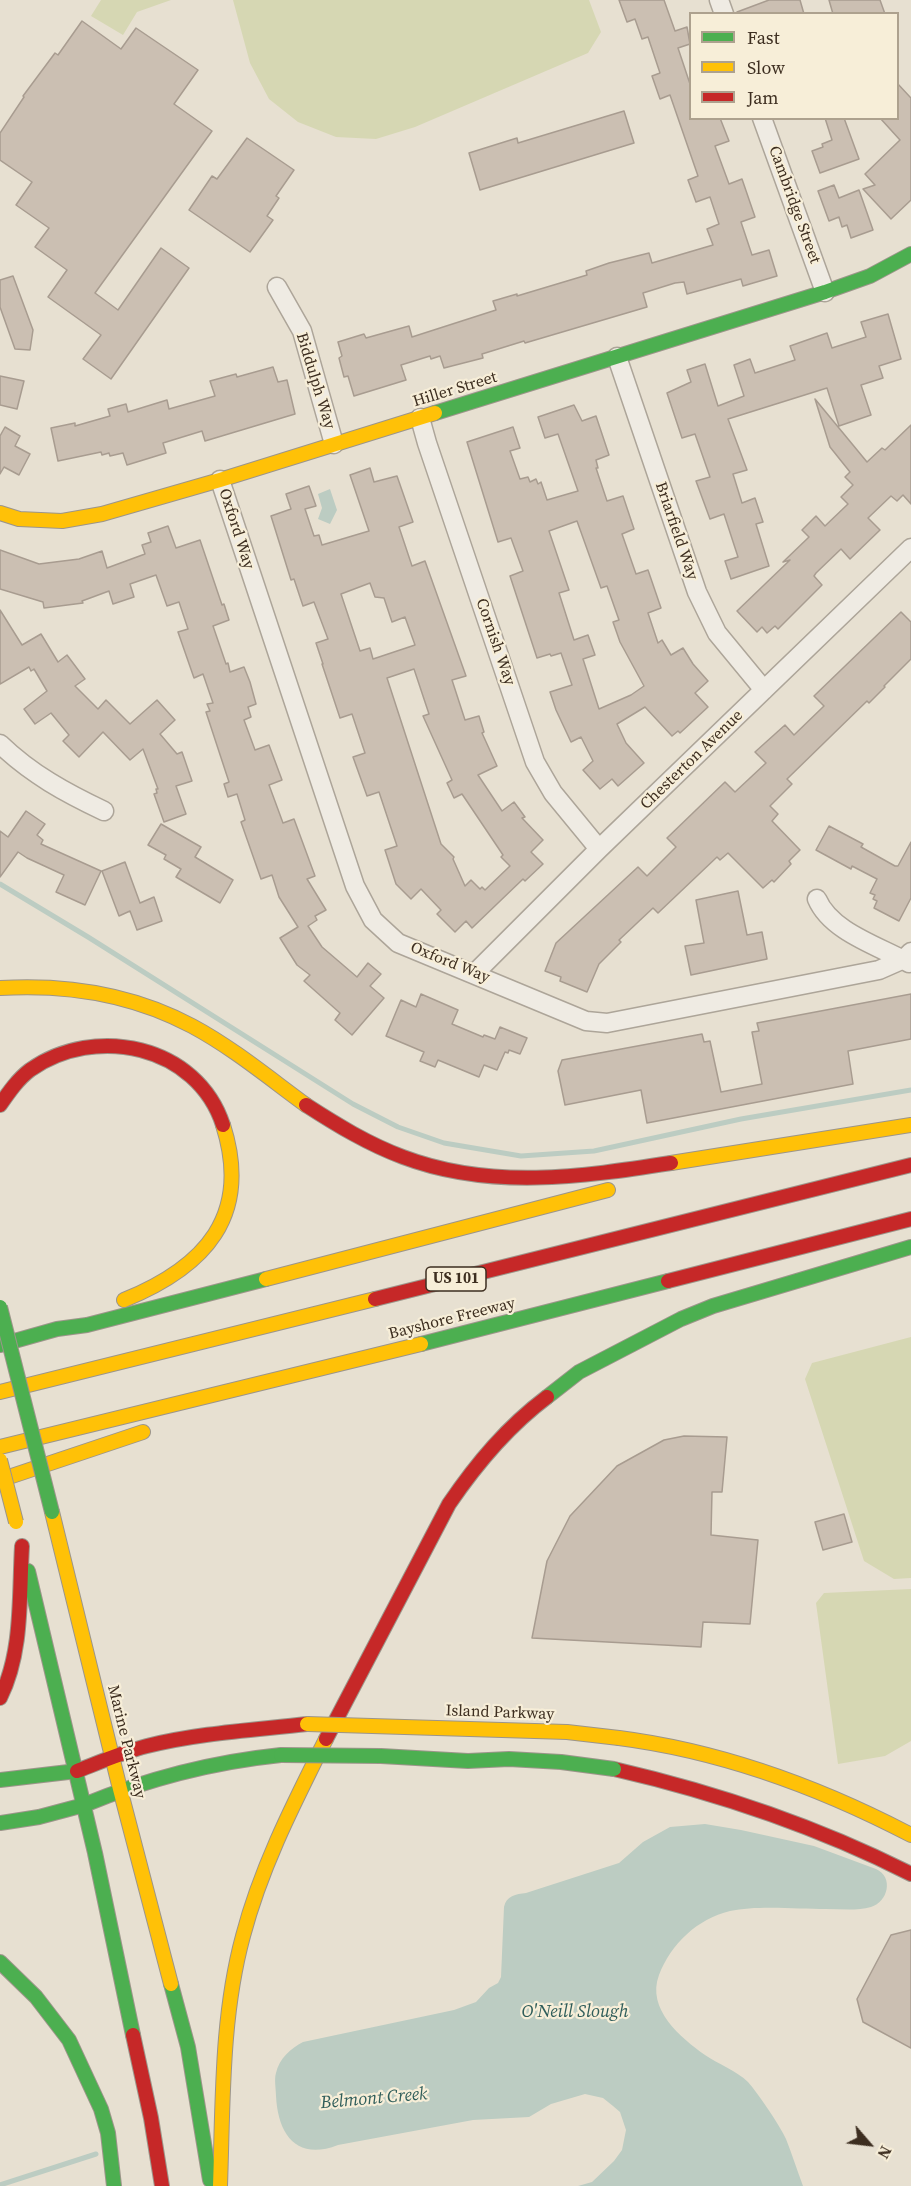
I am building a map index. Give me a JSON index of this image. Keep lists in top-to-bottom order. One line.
{"streets":{"main road":["Hiller Street","US 101","Bayshore Freeway","Island Parkway","Marine Parkway"],"street":["Cambridge Street","Biddulph Way","Oxford Way","Briarfield Way","Cornish Way","Chesterton Avenue"]},"crossings":[["Cambridge Street","Hiller Street"],["Biddulph Way","Hiller Street"],["Hiller Street","Oxford Way"],["Hiller Street","Briarfield Way"],["Hiller Street","Cornish Way"],["Oxford Way","Chesterton Avenue"],["Briarfield Way","Chesterton Avenue"],["Cornish Way","Chesterton Avenue"],["Island Parkway","Marine Parkway"]],"water":["O'Neill Slough","Belmont Creek"],"legend":["Fast","Slow","Jam"],"north":"bottom right"}
